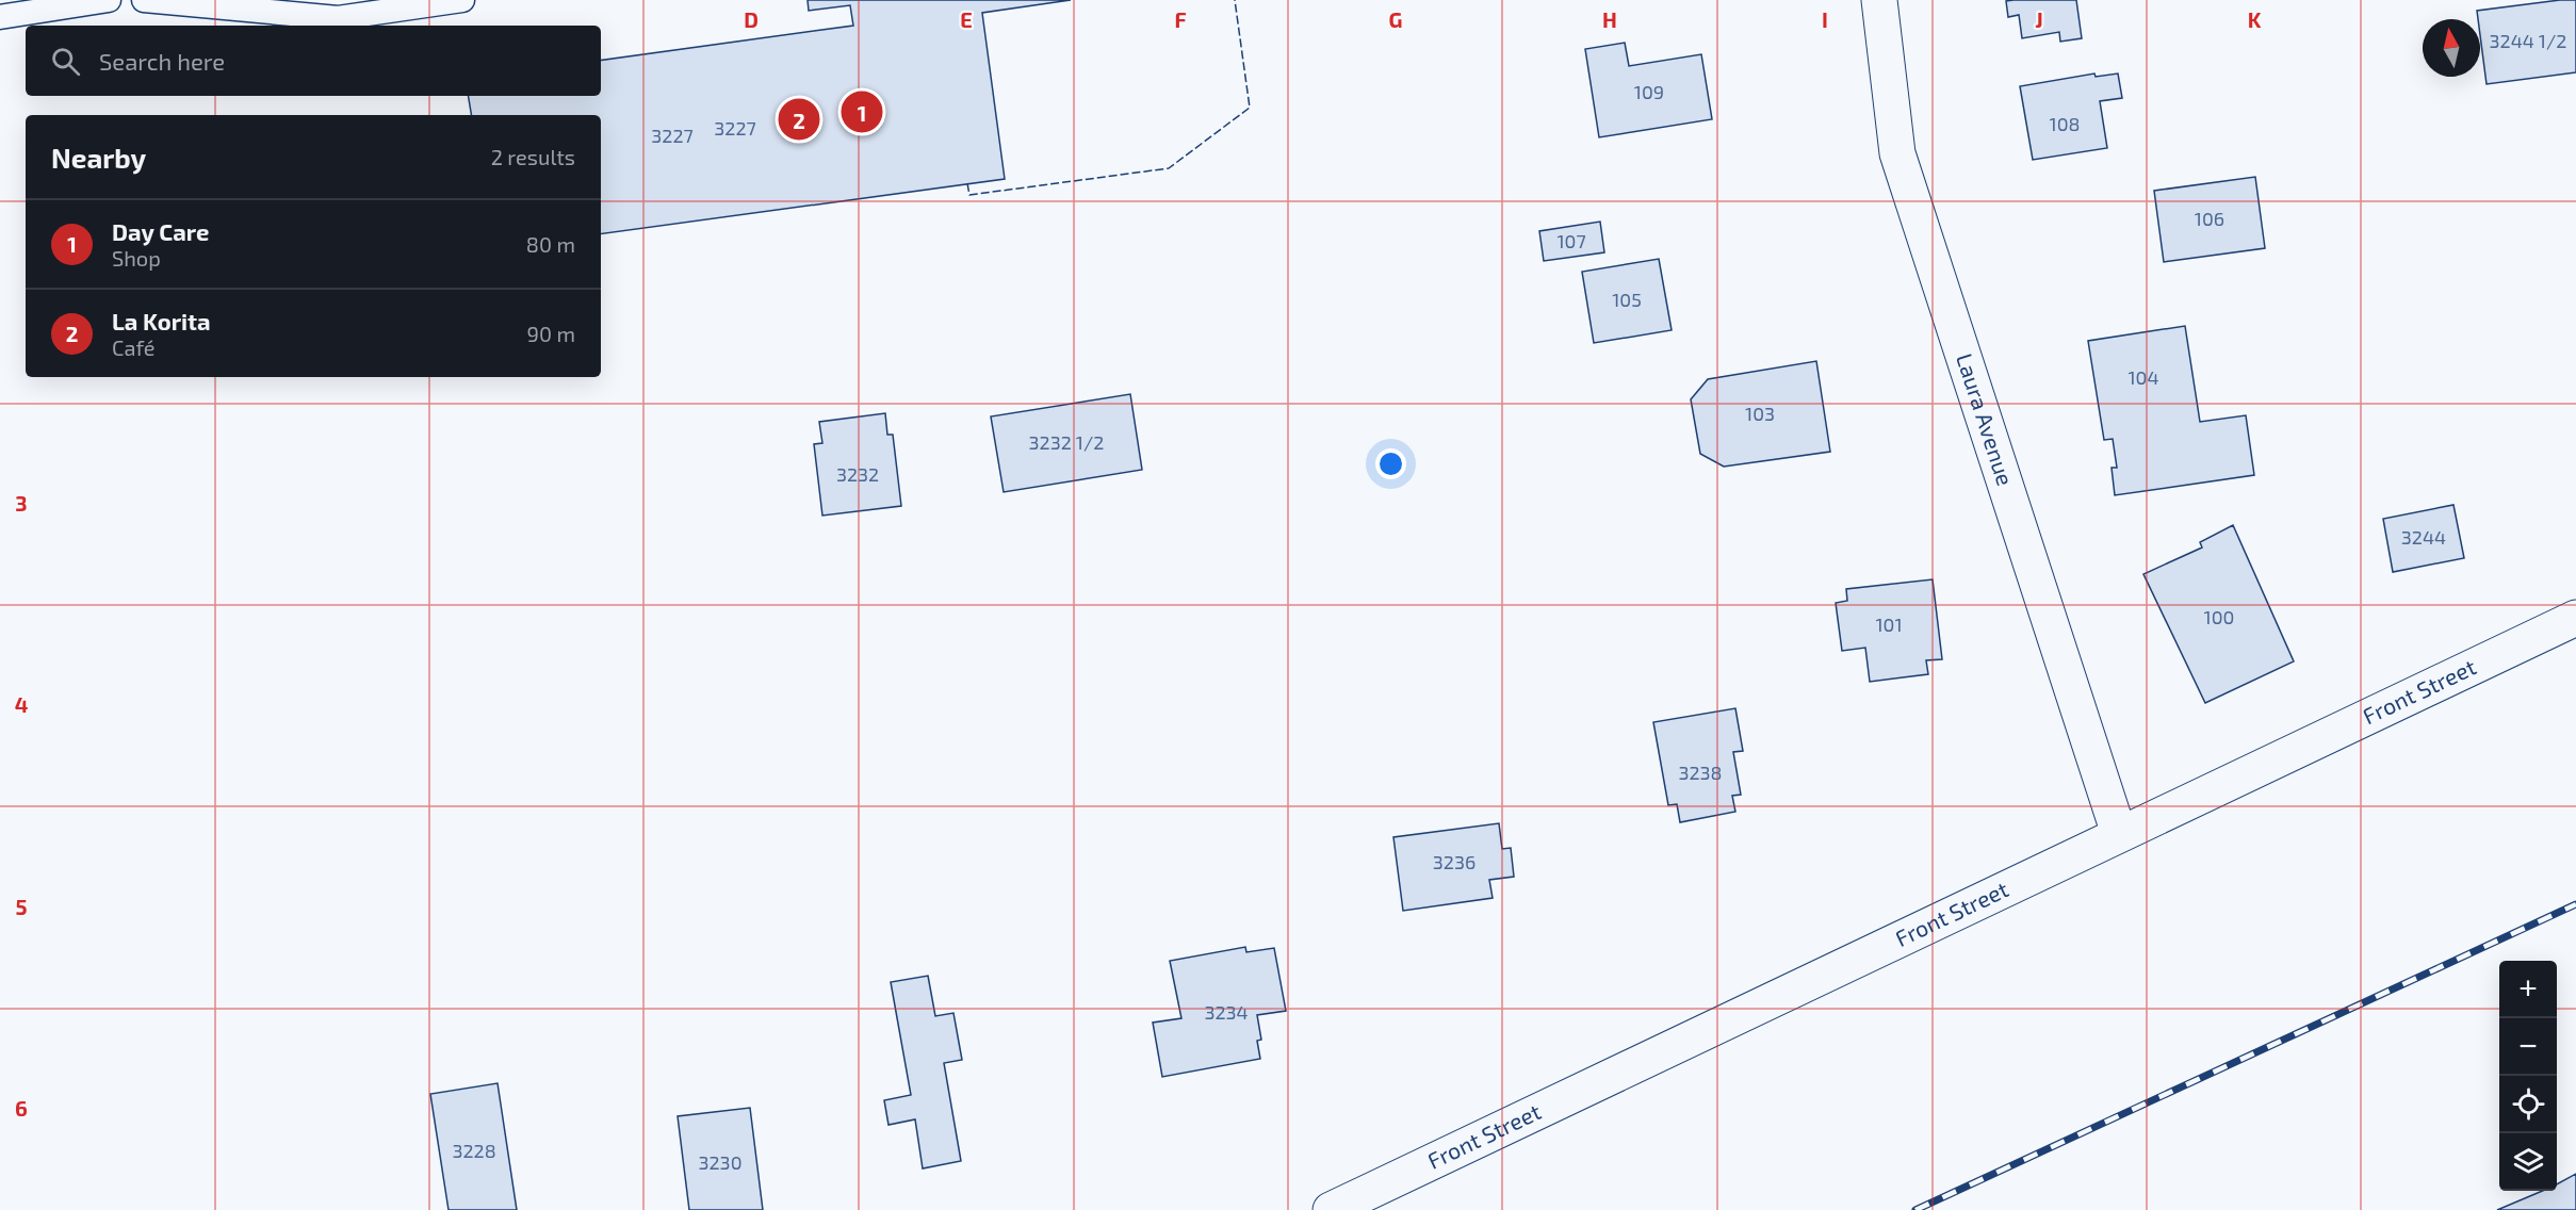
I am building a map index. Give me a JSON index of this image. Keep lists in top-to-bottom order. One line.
{"streets":{"street":["Laura Avenue","Front Street"]},"crossings":[["Laura Avenue","Front Street"]],"house_numbers":["3244 1/2","109","108","3227","3227","106","107","105","104","103","3232 1/2","3232","3244","100","101","3238","3236","3234","3228","3230"],"north":"top","page":{"search":"Search here","pins":["1","2"],"heading":["Nearby","2 results"],"list":[{"mark":"1","name":"Day Care","note":"Shop","value":"80 m"},{"mark":"2","name":"La Korita","note":"Café","value":"90 m"}],"map_buttons":["+","−"]},"grid":{"columns":["D","E","F","G","H","I","J","K"],"rows":["3","4","5","6"]}}
